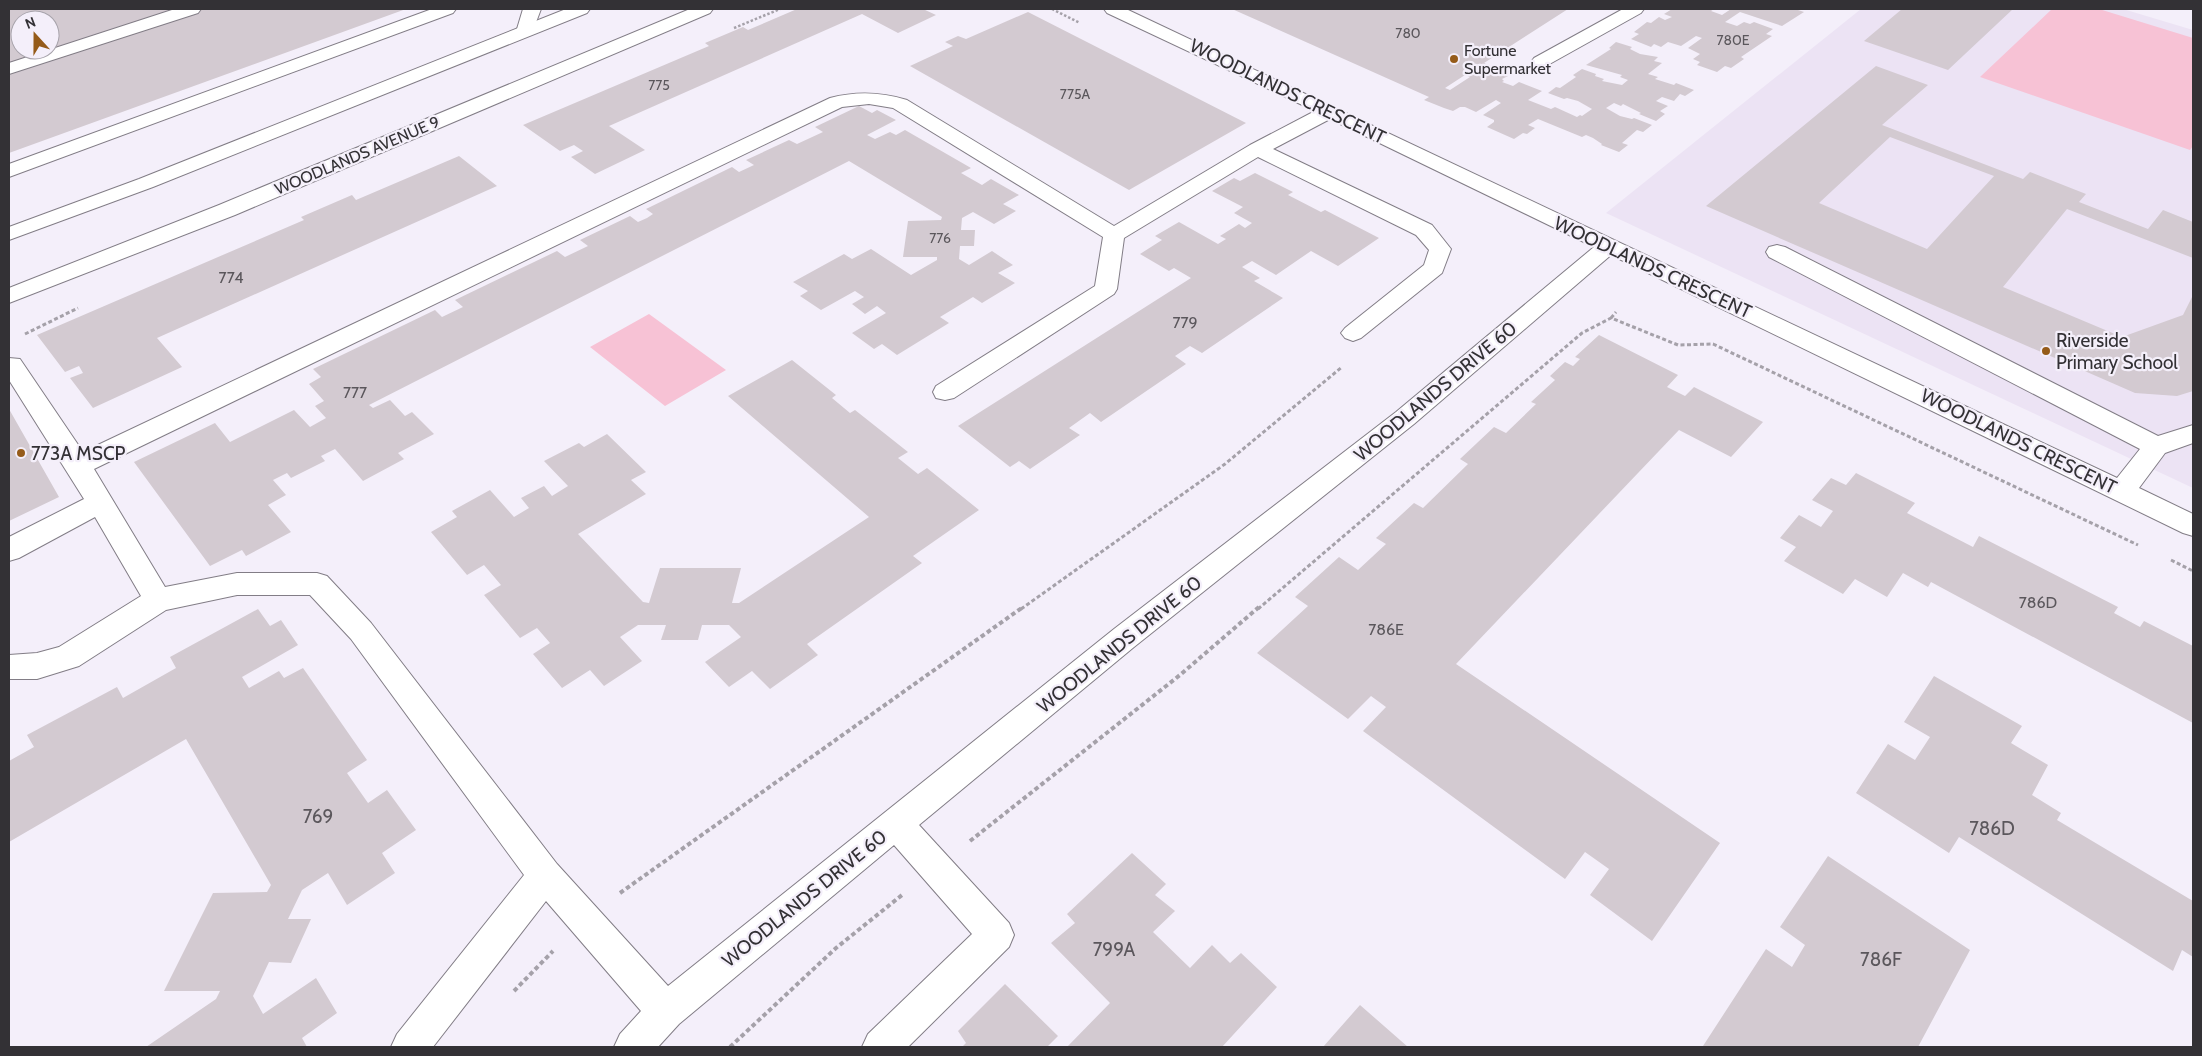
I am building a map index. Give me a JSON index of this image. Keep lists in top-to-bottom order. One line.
{"streets":{"street":["WOODLANDS CRESCENT","WOODLANDS AVENUE 9","WOODLANDS DRIVE 60"]},"crossings":[["WOODLANDS CRESCENT","WOODLANDS DRIVE 60"]],"places":["Fortune Supermarket","Riverside Primary School","773A MSCP"],"house_numbers":["780","780E","775","775A","776","774","779","777","786D","786E","769","786D","799A","786F"],"north":"top"}
